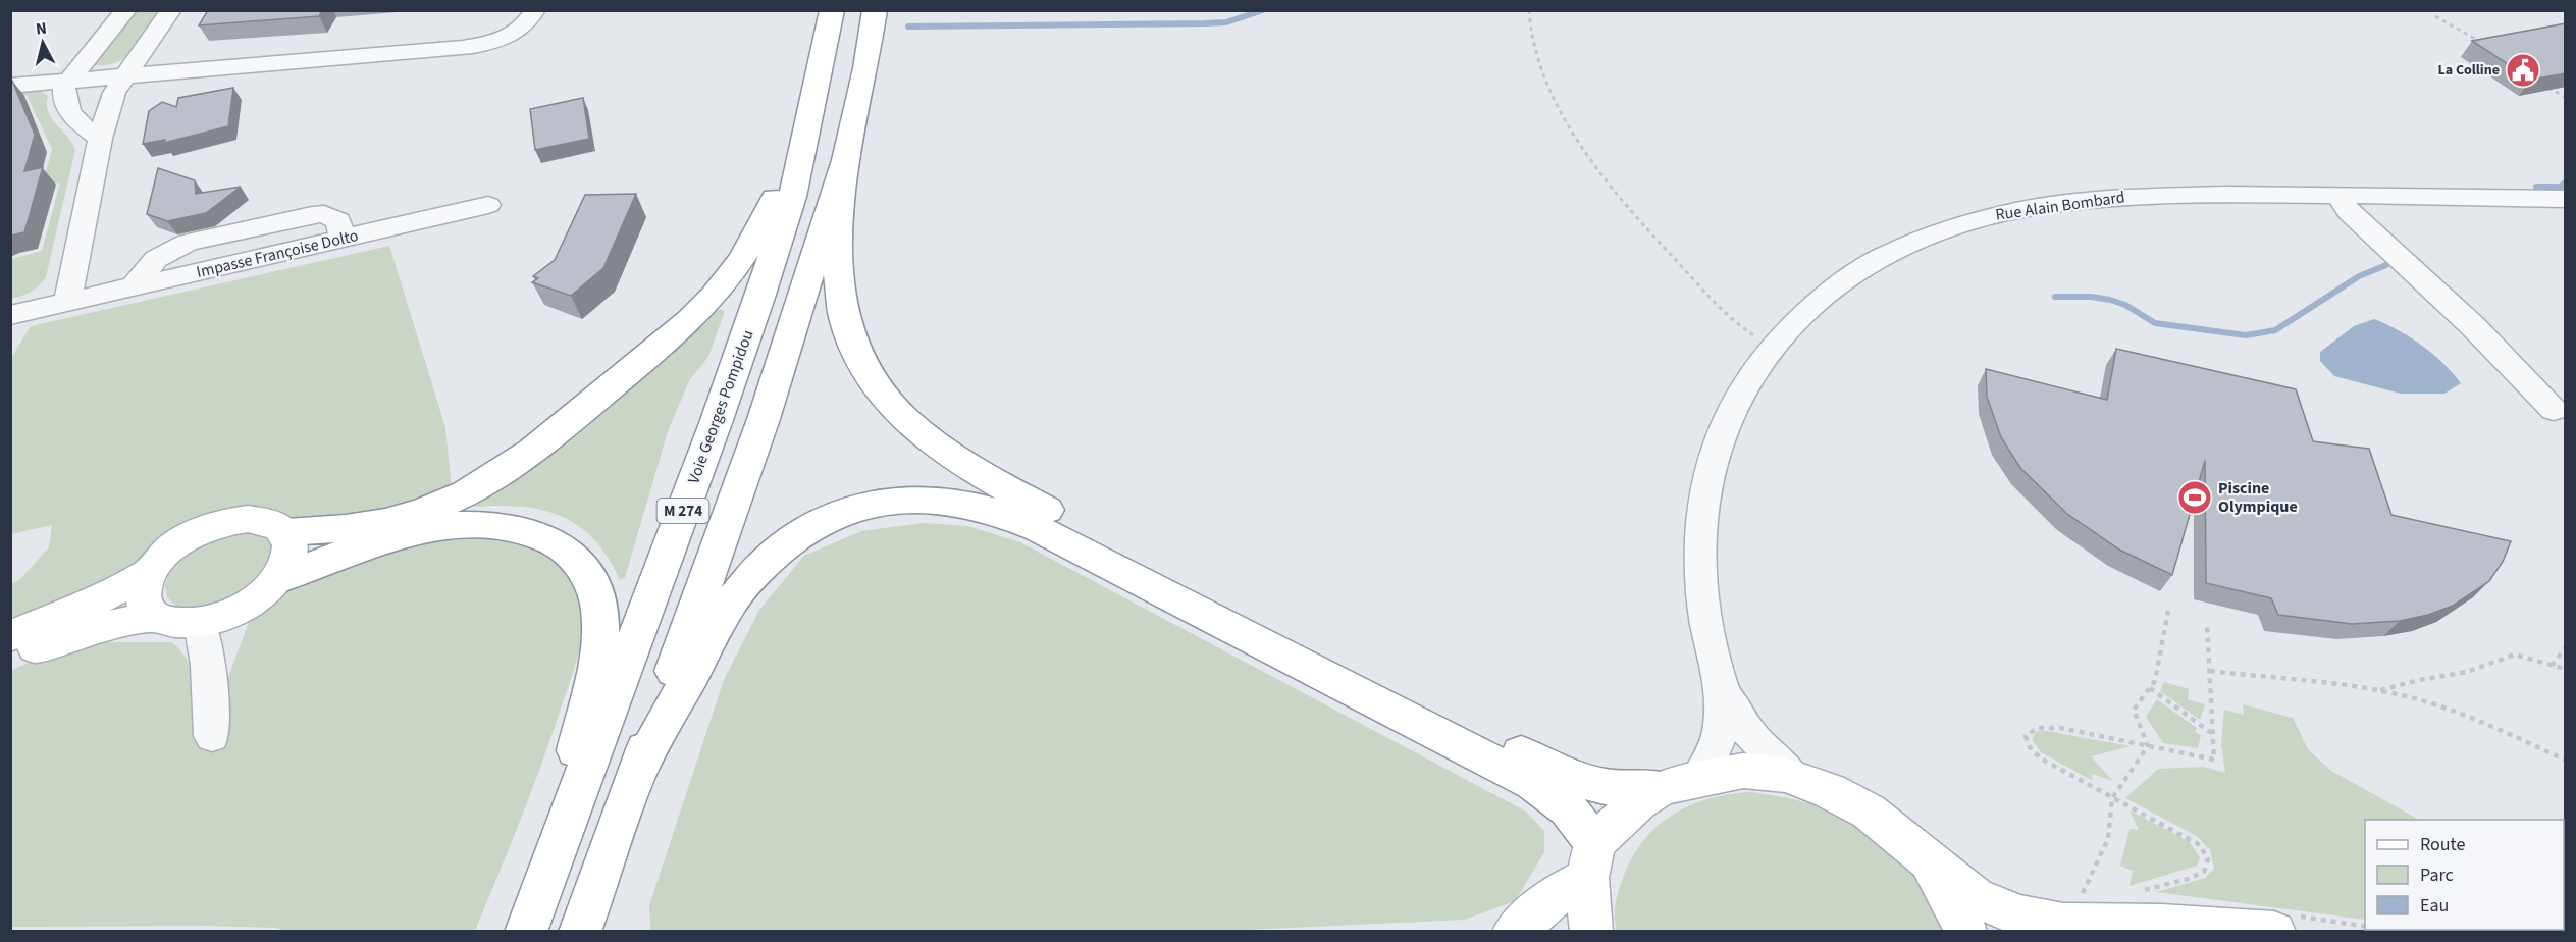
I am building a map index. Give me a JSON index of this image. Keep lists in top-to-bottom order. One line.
{"streets":{"main road":["Voie Georges Pompidou","M 274"],"street":["Rue Alain Bombard","Impasse Françoise Dolto"]},"places":{"public building":["La Colline"],"sports":["Piscine Olympique"]},"legend":["Route","Parc","Eau"],"north":"top"}
